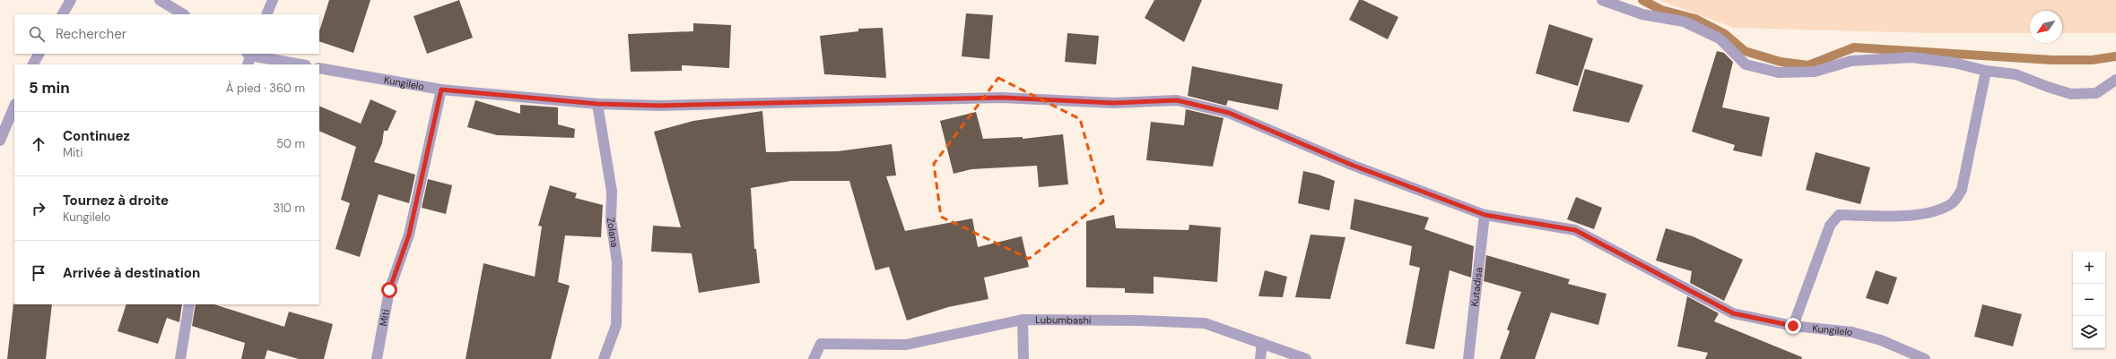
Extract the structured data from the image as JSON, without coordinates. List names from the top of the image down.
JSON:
{
  "streets": {
    "street": [
      "Kungilelo",
      "Zolana",
      "Kutadisa",
      "Miti",
      "Lubumbashi"
    ]
  },
  "crossings": [
    ["Kungilelo", "Zolana"],
    ["Kungilelo", "Kutadisa"],
    ["Kungilelo", "Miti"]
  ],
  "north": "bottom left",
  "page": {
    "search": "Rechercher",
    "heading": ["5 min", "À pied · 360 m"],
    "list": [
      ["Continuez", "Miti", "50 m"],
      ["Tournez à droite", "Kungilelo", "310 m"],
      "Arrivée à destination"
    ],
    "map_buttons": ["+", "−"]
  }
}
